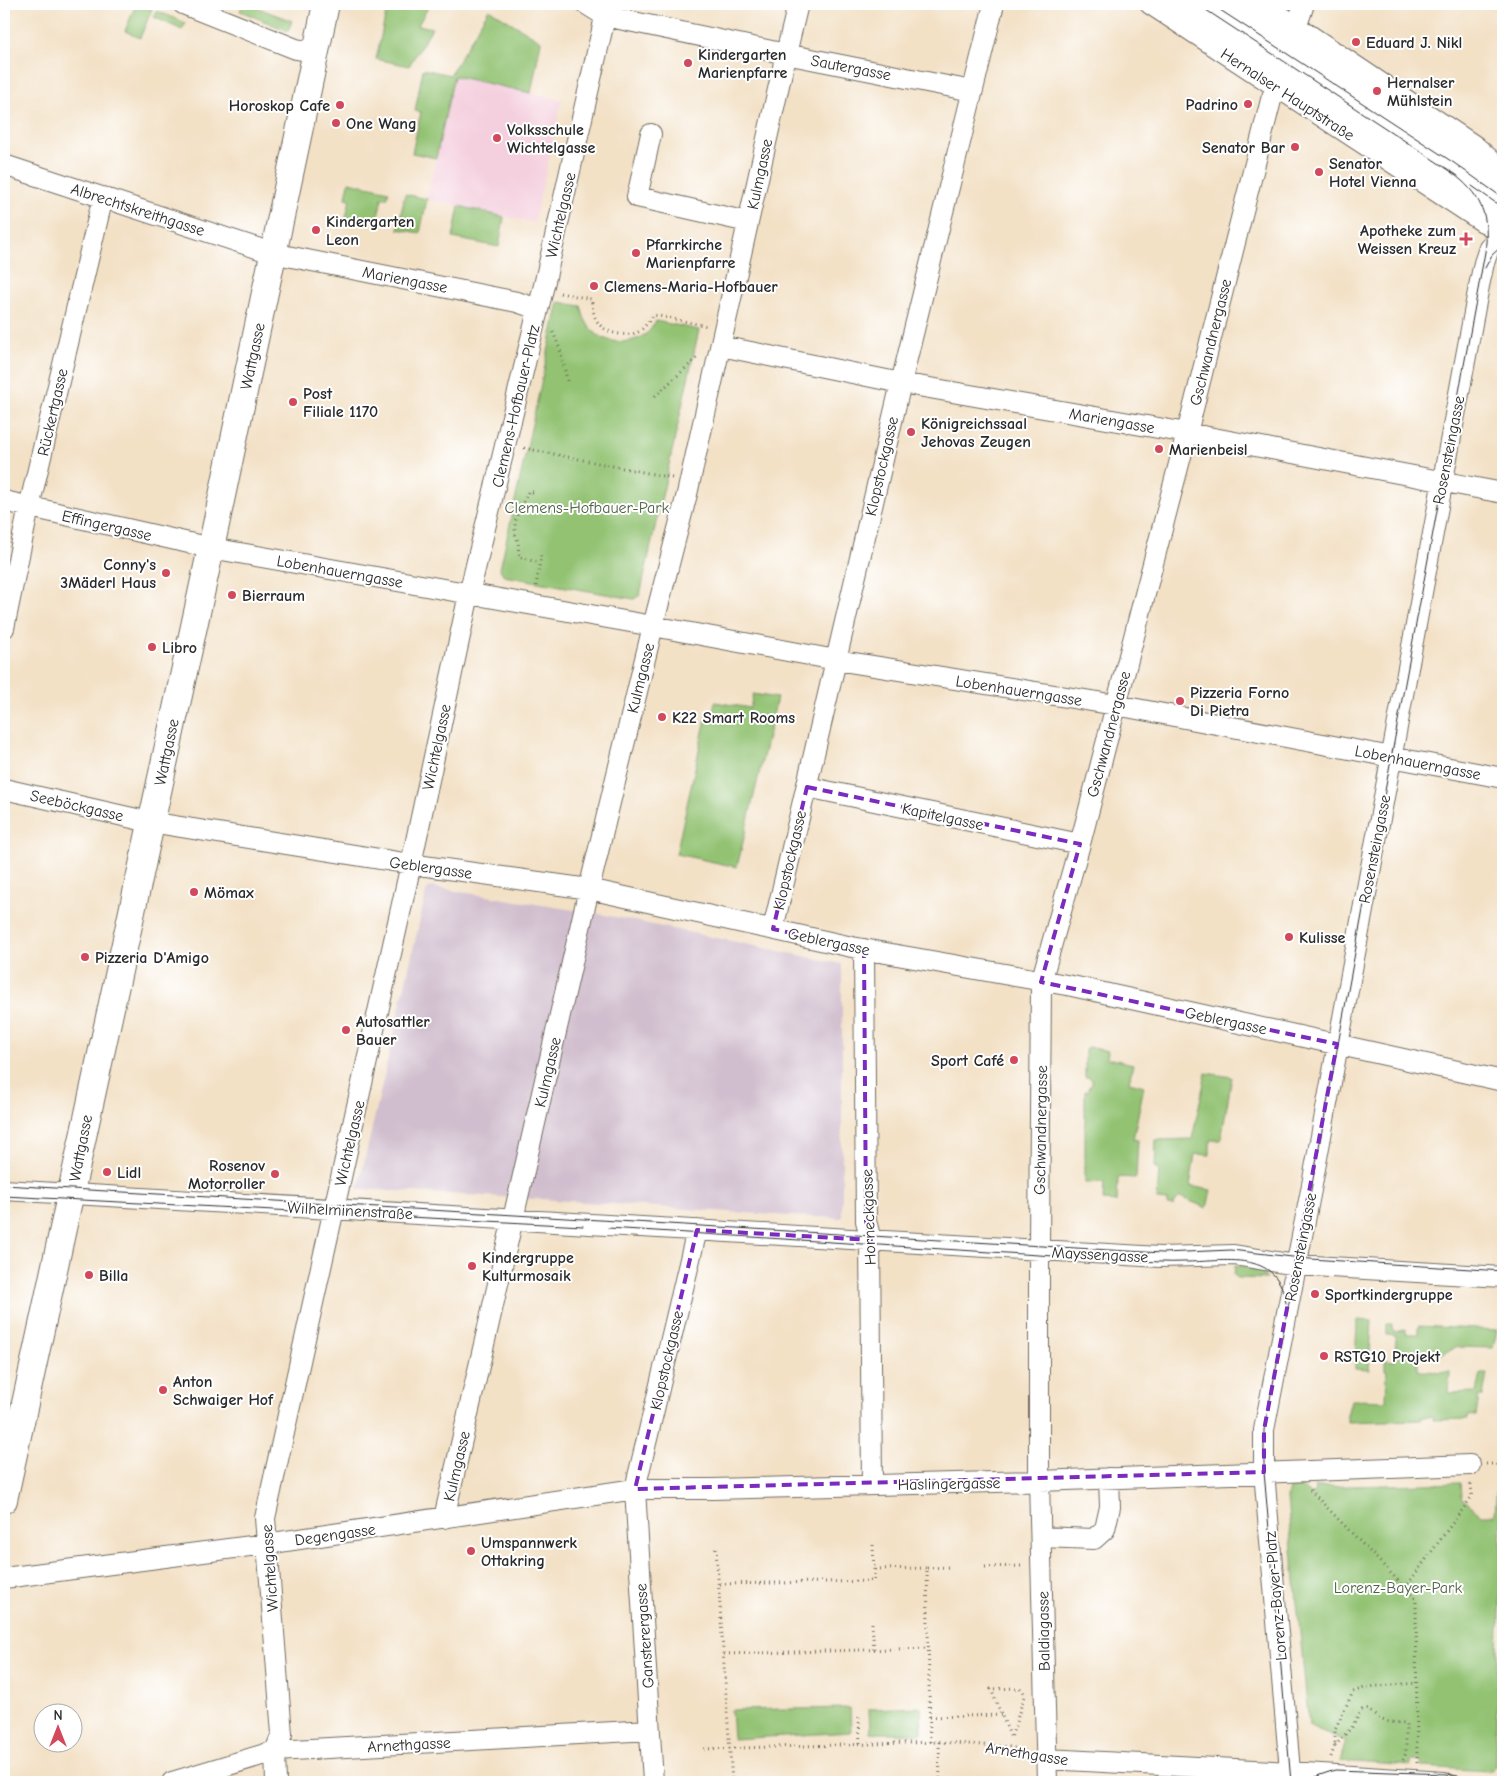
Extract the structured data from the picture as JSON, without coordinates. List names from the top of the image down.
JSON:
{
  "streets": {
    "main road": ["Hernalser Hauptstraße", "Wattgasse"],
    "street": [
      "Sautergasse",
      "Kulmgasse",
      "Albrechtskreithgasse",
      "Wichtelgasse",
      "Mariengasse",
      "Gschwandnergasse",
      "Clemens-Hofbauer-Platz",
      "Rückertgasse",
      "Rosensteingasse",
      "Klopstockgasse",
      "Effingergasse",
      "Lobenhauerngasse",
      "Seeböckgasse",
      "Kapitelgasse",
      "Geblergasse",
      "Wilhelminenstraße",
      "Horneckgasse",
      "Mayssengasse",
      "Haslingergasse",
      "Degengasse",
      "Lorenz-Bayer-Platz",
      "Baldiagasse",
      "Gansterergasse",
      "Arnethgasse"
    ]
  },
  "crossings": [
    ["Sautergasse", "Kulmgasse"],
    ["Sautergasse", "Wichtelgasse"],
    ["Sautergasse", "Klopstockgasse"],
    ["Hernalser Hauptstraße", "Gschwandnergasse"],
    ["Hernalser Hauptstraße", "Rosensteingasse"],
    ["Kulmgasse", "Mariengasse"],
    ["Kulmgasse", "Lobenhauerngasse"],
    ["Kulmgasse", "Geblergasse"],
    ["Kulmgasse", "Wilhelminenstraße"],
    ["Kulmgasse", "Degengasse"],
    ["Albrechtskreithgasse", "Mariengasse"],
    ["Albrechtskreithgasse", "Wattgasse"],
    ["Albrechtskreithgasse", "Rückertgasse"],
    ["Wichtelgasse", "Mariengasse"],
    ["Wichtelgasse", "Clemens-Hofbauer-Platz"],
    ["Wichtelgasse", "Lobenhauerngasse"],
    ["Wichtelgasse", "Geblergasse"],
    ["Wichtelgasse", "Wilhelminenstraße"],
    ["Wichtelgasse", "Degengasse"],
    ["Wichtelgasse", "Arnethgasse"],
    ["Mariengasse", "Gschwandnergasse"],
    ["Mariengasse", "Wattgasse"],
    ["Mariengasse", "Clemens-Hofbauer-Platz"],
    ["Mariengasse", "Rosensteingasse"],
    ["Mariengasse", "Klopstockgasse"],
    ["Gschwandnergasse", "Lobenhauerngasse"],
    ["Gschwandnergasse", "Kapitelgasse"],
    ["Gschwandnergasse", "Geblergasse"],
    ["Gschwandnergasse", "Mayssengasse"],
    ["Gschwandnergasse", "Haslingergasse"],
    ["Gschwandnergasse", "Baldiagasse"],
    ["Wattgasse", "Effingergasse"],
    ["Wattgasse", "Lobenhauerngasse"],
    ["Wattgasse", "Seeböckgasse"],
    ["Wattgasse", "Geblergasse"],
    ["Wattgasse", "Wilhelminenstraße"],
    ["Clemens-Hofbauer-Platz", "Lobenhauerngasse"],
    ["Rückertgasse", "Effingergasse"],
    ["Rosensteingasse", "Lobenhauerngasse"],
    ["Rosensteingasse", "Geblergasse"],
    ["Rosensteingasse", "Mayssengasse"],
    ["Rosensteingasse", "Haslingergasse"],
    ["Rosensteingasse", "Lorenz-Bayer-Platz"],
    ["Klopstockgasse", "Lobenhauerngasse"],
    ["Klopstockgasse", "Kapitelgasse"],
    ["Klopstockgasse", "Geblergasse"],
    ["Klopstockgasse", "Wilhelminenstraße"],
    ["Klopstockgasse", "Mayssengasse"],
    ["Klopstockgasse", "Haslingergasse"],
    ["Klopstockgasse", "Degengasse"],
    ["Klopstockgasse", "Gansterergasse"],
    ["Effingergasse", "Lobenhauerngasse"],
    ["Seeböckgasse", "Geblergasse"],
    ["Geblergasse", "Horneckgasse"],
    ["Wilhelminenstraße", "Mayssengasse"],
    ["Horneckgasse", "Mayssengasse"],
    ["Horneckgasse", "Haslingergasse"],
    ["Haslingergasse", "Degengasse"],
    ["Haslingergasse", "Lorenz-Bayer-Platz"],
    ["Haslingergasse", "Baldiagasse"],
    ["Haslingergasse", "Gansterergasse"],
    ["Degengasse", "Gansterergasse"],
    ["Lorenz-Bayer-Platz", "Arnethgasse"],
    ["Baldiagasse", "Arnethgasse"],
    ["Gansterergasse", "Arnethgasse"]
  ],
  "parks": ["Clemens-Hofbauer-Park", "Lorenz-Bayer-Park"],
  "places": {
    "other": [
      "Eduard J. Nikl",
      "Kindergarten Marienpfarre",
      "Hernalser Mühlstein",
      "Padrino",
      "Horoskop Cafe",
      "One Wang",
      "Volksschule Wichtelgasse",
      "Senator Bar",
      "Senator Hotel Vienna",
      "Kindergarten Leon",
      "Pfarrkirche Marienpfarre",
      "Clemens-Maria-Hofbauer",
      "Post Filiale 1170",
      "Königreichssaal Jehovas Zeugen",
      "Marienbeisl",
      "Conny's 3Mäderl Haus",
      "Bierraum",
      "Libro",
      "Pizzeria Forno Di Pietra",
      "K22 Smart Rooms",
      "Mömax",
      "Kulisse",
      "Pizzeria D'Amigo",
      "Autosattler Bauer",
      "Sport Café",
      "Lidl",
      "Rosenov Motorroller",
      "Kindergruppe Kulturmosaik",
      "Billa",
      "Sportkindergruppe",
      "RSTG10 Projekt",
      "Anton Schwaiger Hof",
      "Umspannwerk Ottakring"
    ],
    "health": ["Apotheke zum Weissen Kreuz"]
  },
  "north": "top"
}
